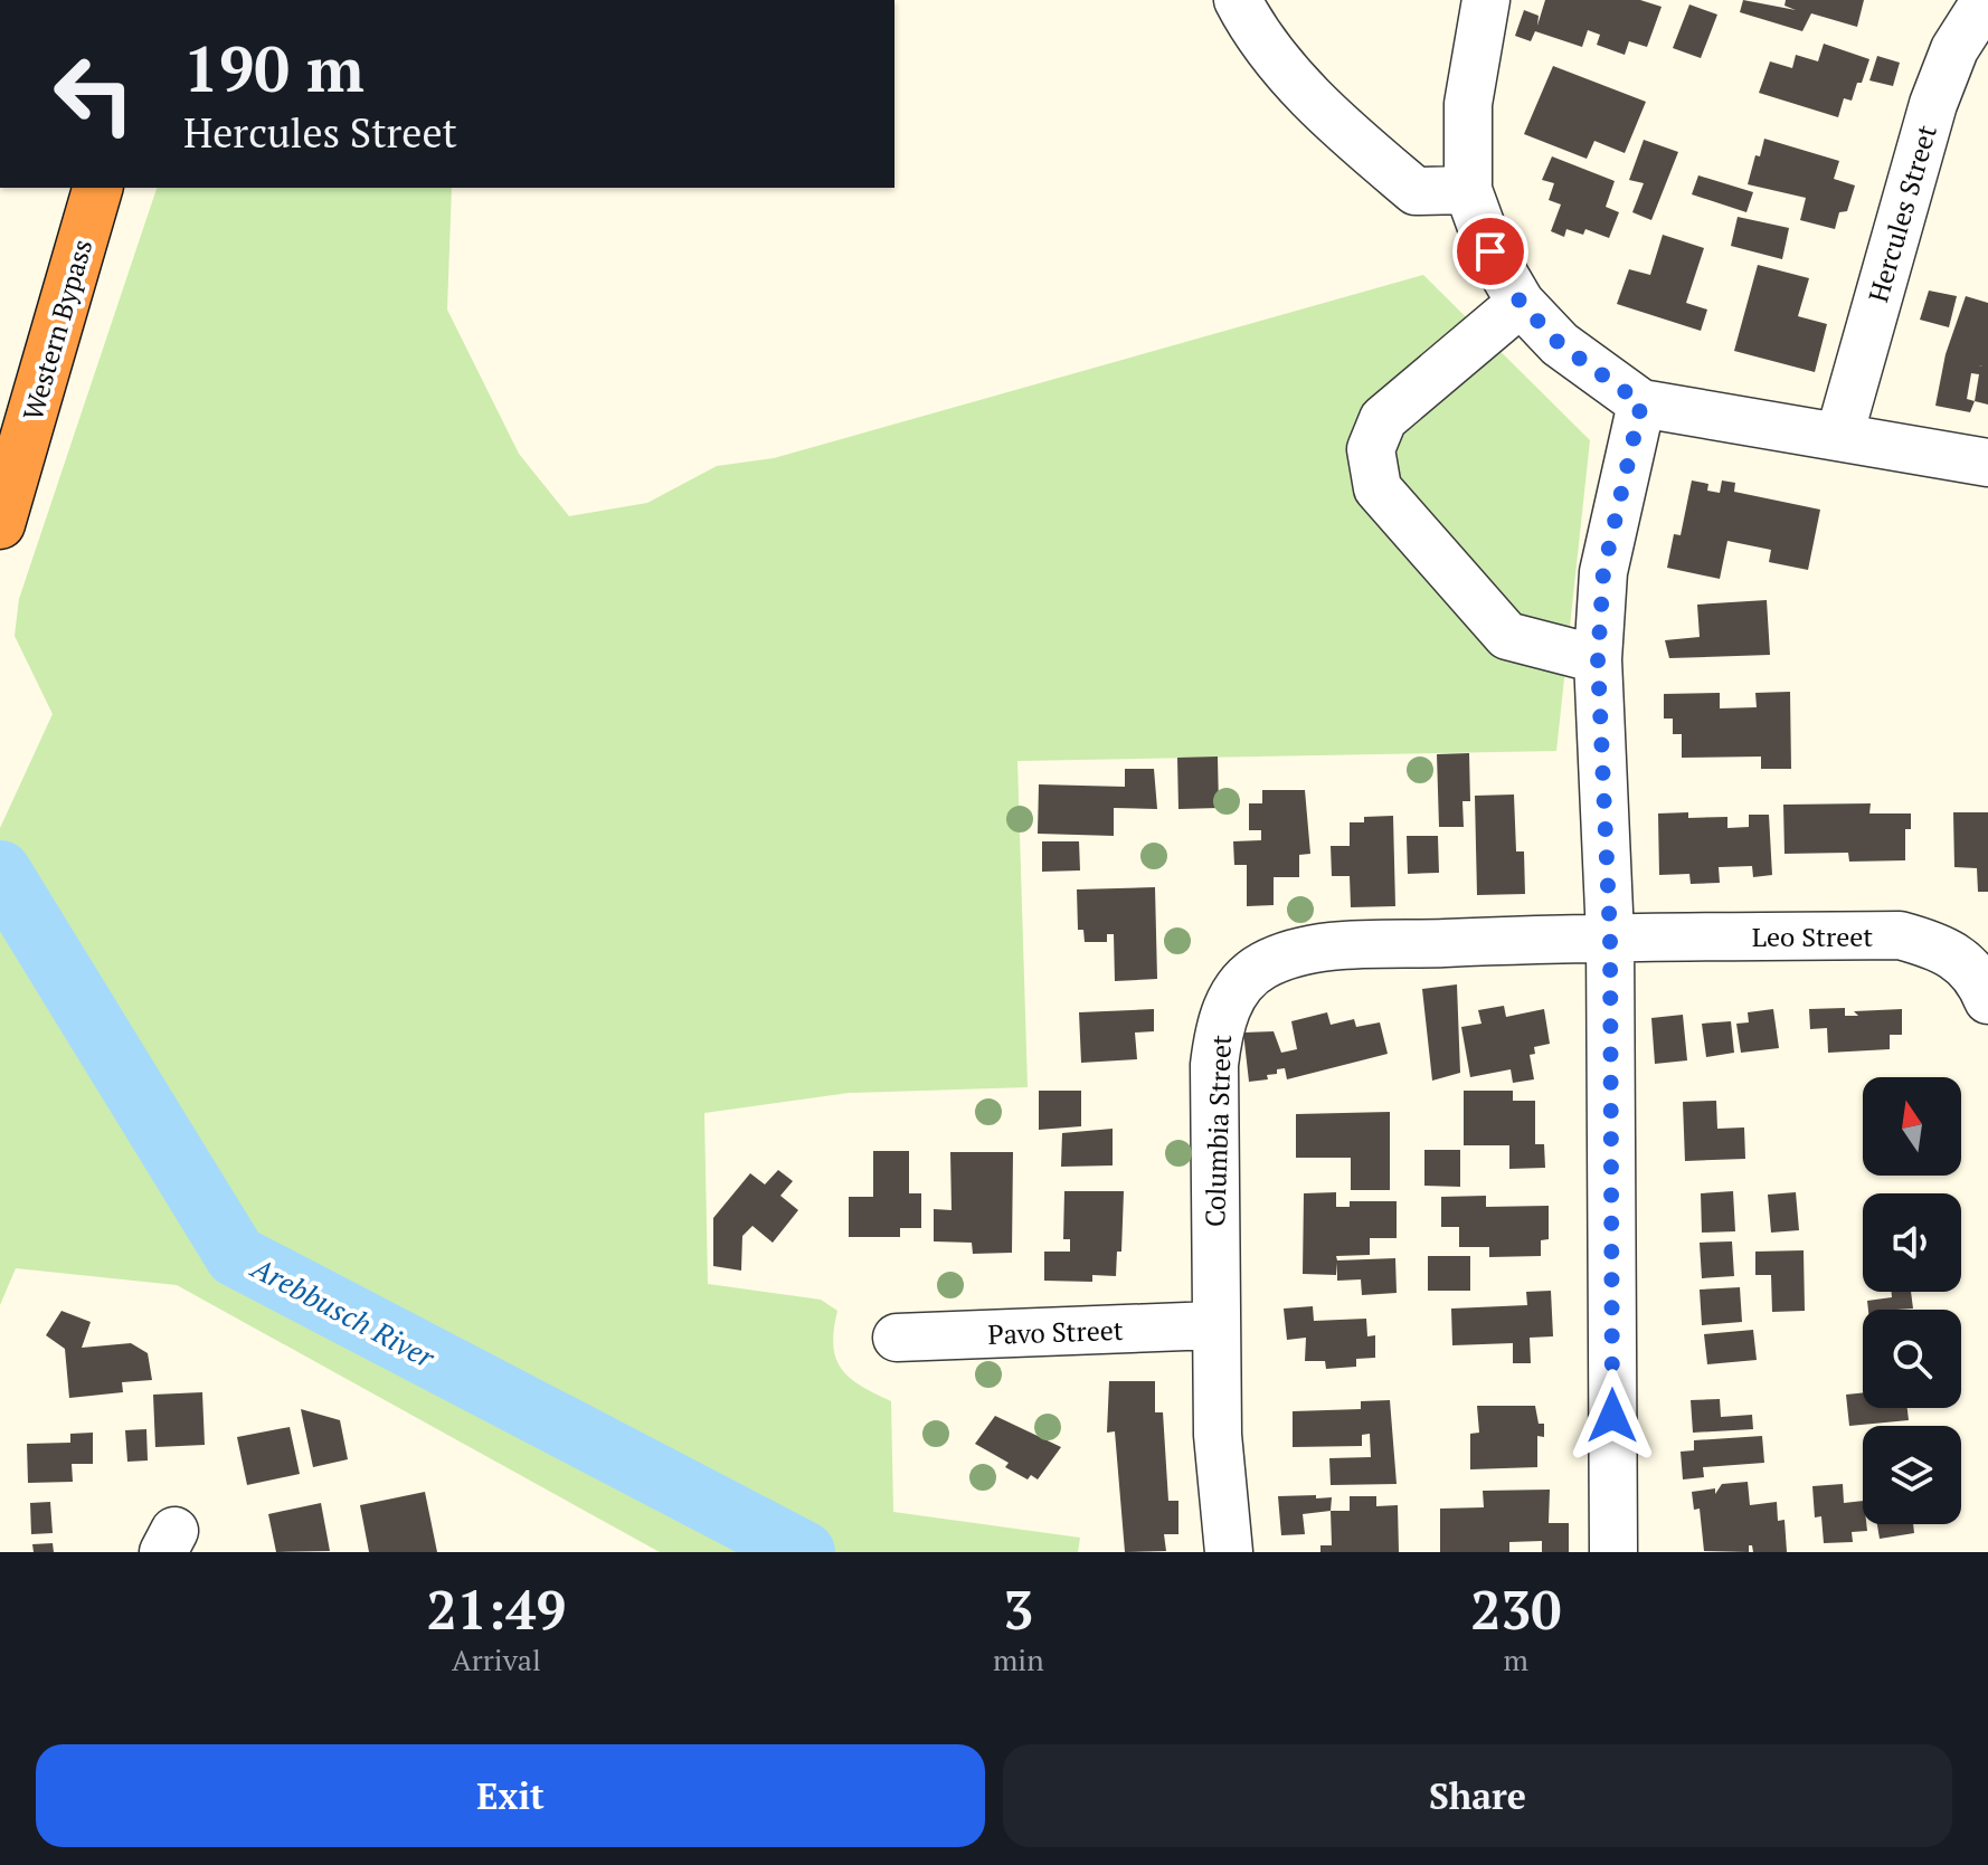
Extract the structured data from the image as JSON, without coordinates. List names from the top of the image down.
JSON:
{
  "streets": {
    "highway": ["Western Bypass"],
    "street": [
      "Hercules Street",
      "Leo Street",
      "Columbia Street",
      "Pavo Street"
    ]
  },
  "crossings": [
    ["Leo Street", "Columbia Street"],
    ["Columbia Street", "Pavo Street"]
  ],
  "water": ["Arebbusch River"],
  "north": "top",
  "page": {
    "turn": ["190 m", "Hercules Street"],
    "eta": [
      "21:49",
      "Arrival",
      "3",
      "min",
      "230",
      "m"
    ],
    "buttons": ["Exit", "Share"]
  }
}
